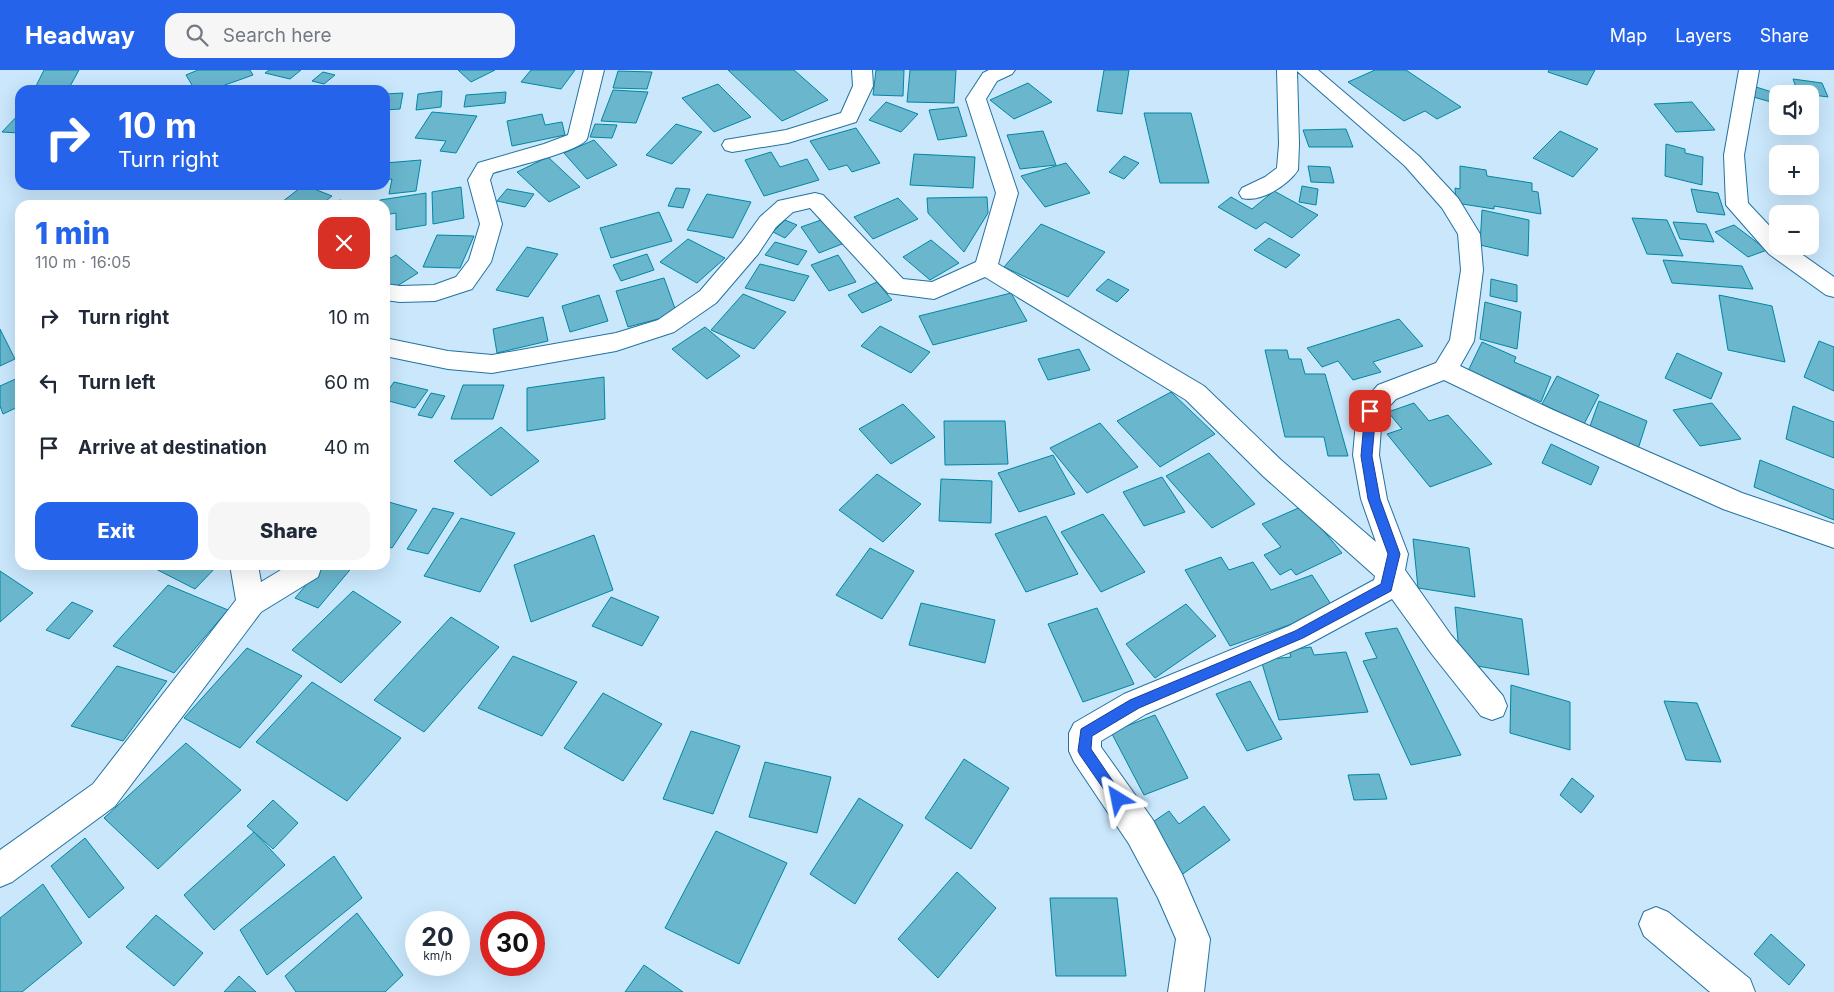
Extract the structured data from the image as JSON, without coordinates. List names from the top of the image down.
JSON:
{
  "page": {
    "header": "Headway",
    "search": "Search here",
    "nav": ["Map", "Layers", "Share"],
    "map_buttons": ["+", "−"],
    "turn": ["10 m", "Turn right"],
    "heading": ["1 min", "110 m · 16:05"],
    "list": [
      {
        "name": "Turn right",
        "value": "10 m"
      },
      {
        "name": "Turn left",
        "value": "60 m"
      },
      {
        "name": "Arrive at destination",
        "value": "40 m"
      }
    ],
    "buttons": ["Exit", "Share"],
    "speed": "20 km/h",
    "limit": "30"
  }
}
